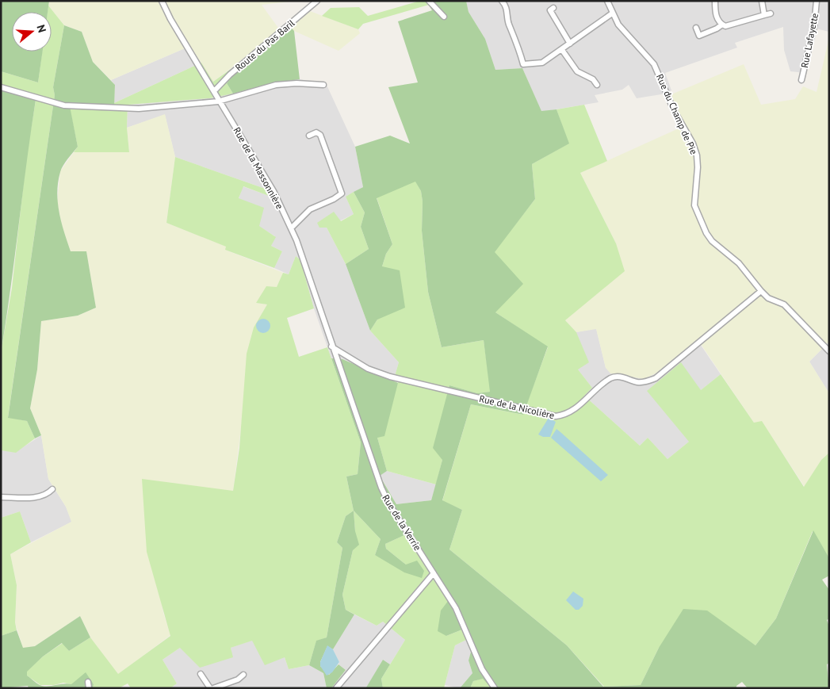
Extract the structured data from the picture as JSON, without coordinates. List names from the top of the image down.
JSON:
{
  "streets": {
    "street": [
      "Rue Lafayette",
      "Route du Pas Baril",
      "Rue du Champ de Pie",
      "Rue de la Massonnière",
      "Rue de la Nicolière",
      "Rue de la Verrie"
    ]
  },
  "crossings": [
    ["Route du Pas Baril", "Rue de la Massonnière"],
    ["Rue du Champ de Pie", "Rue de la Nicolière"],
    ["Rue de la Massonnière", "Rue de la Nicolière"],
    ["Rue de la Massonnière", "Rue de la Verrie"],
    ["Rue de la Nicolière", "Rue de la Verrie"]
  ],
  "north": "right"
}
